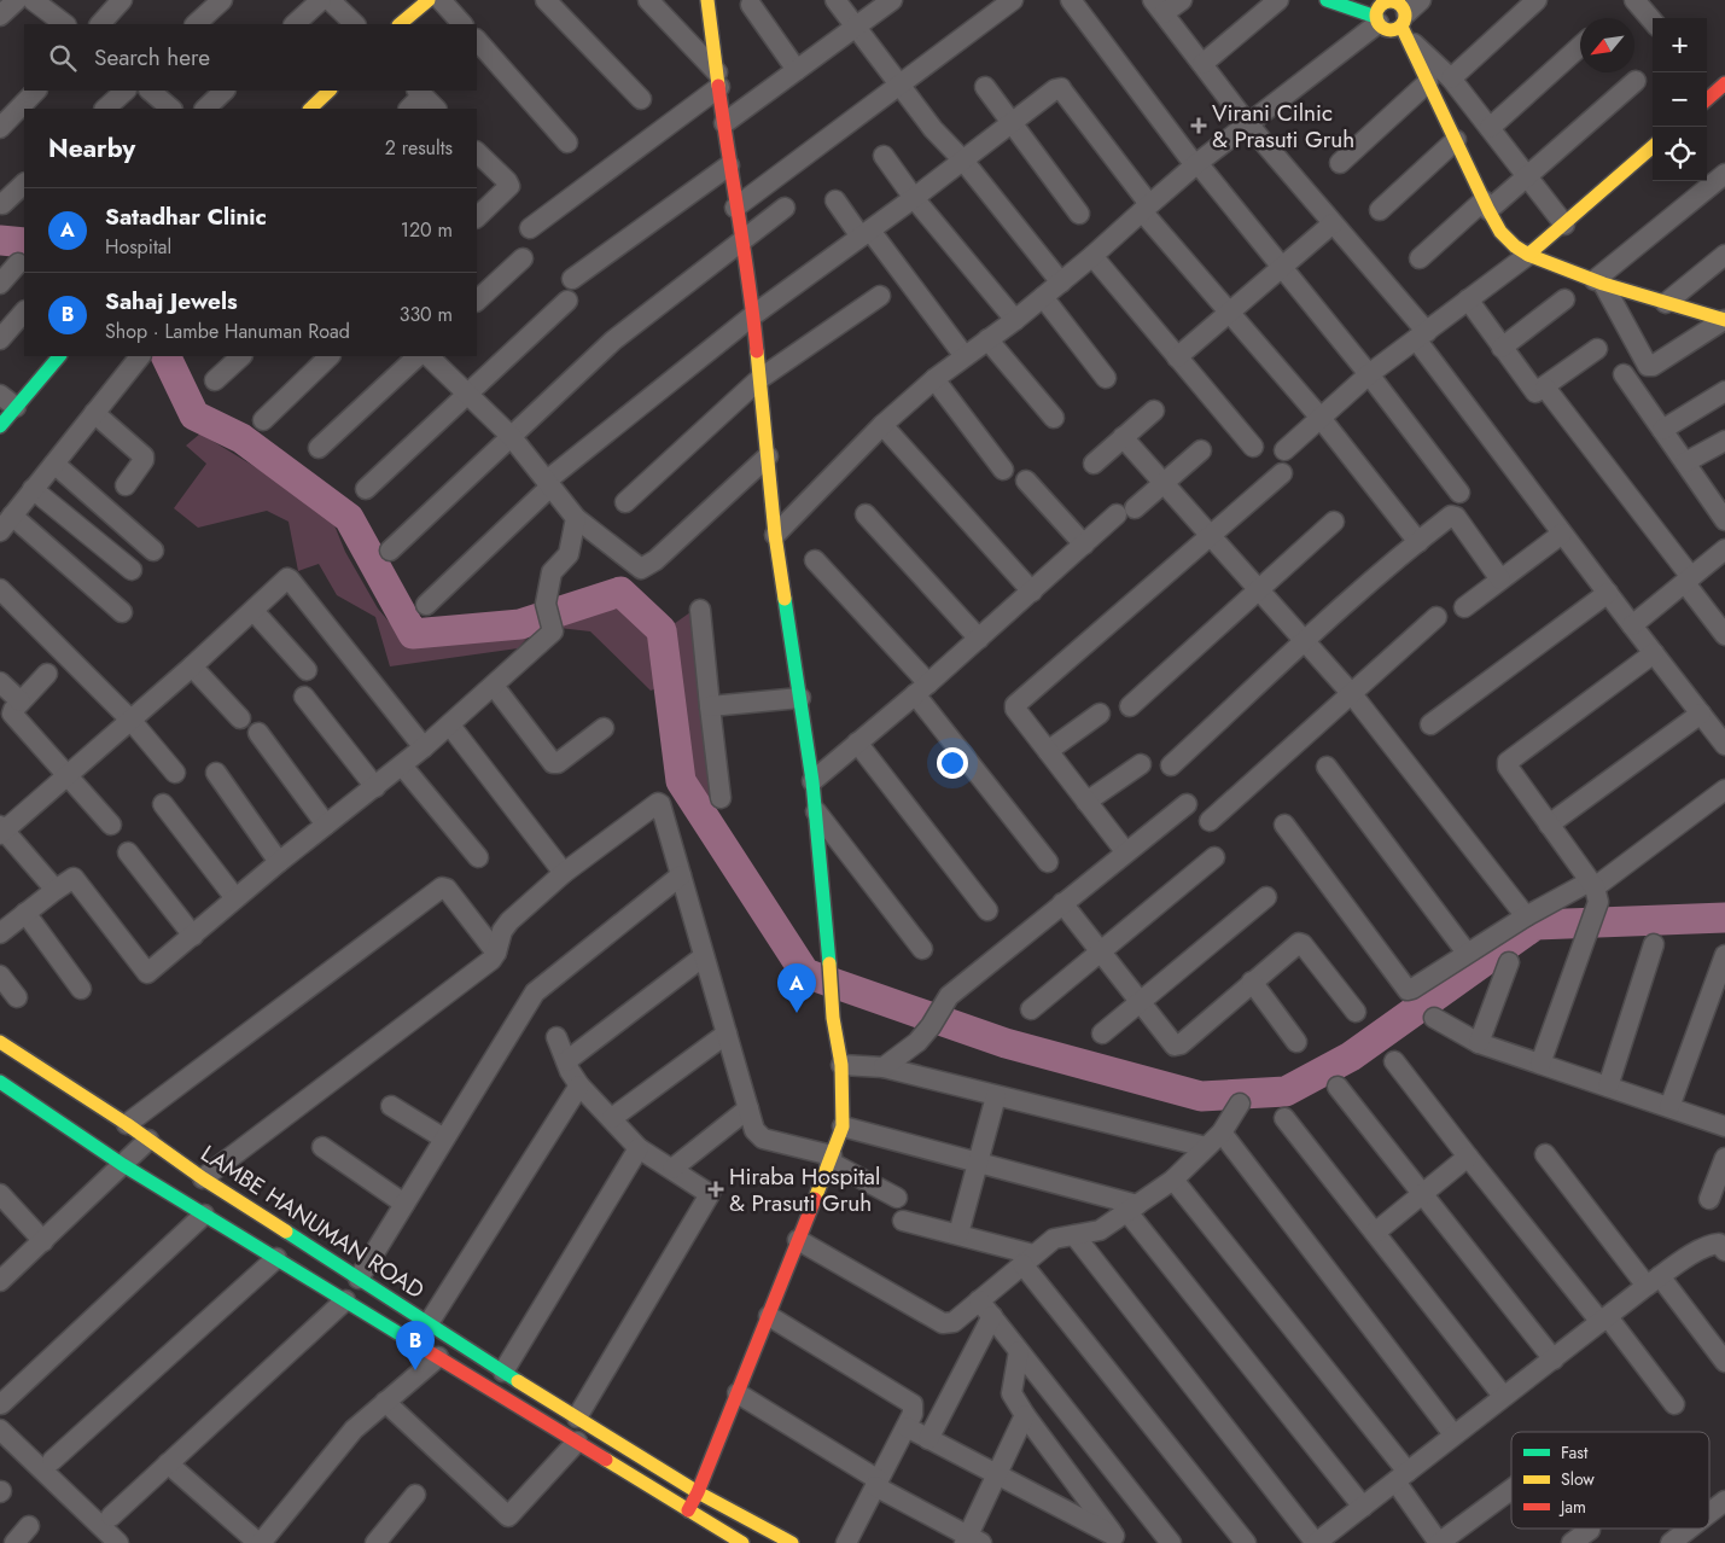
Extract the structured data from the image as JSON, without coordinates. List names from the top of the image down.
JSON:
{
  "streets": {
    "street": ["LAMBE HANUMAN ROAD"]
  },
  "places": {
    "health": ["Virani Cilnic & Prasuti Gruh", "Hiraba Hospital & Prasuti Gruh"]
  },
  "legend": ["Fast", "Slow", "Jam"],
  "north": "bottom left",
  "page": {
    "map_buttons": ["+", "−"],
    "search": "Search here",
    "heading": ["Nearby", "2 results"],
    "list": [
      {
        "mark": "A",
        "name": "Satadhar Clinic",
        "note": "Hospital",
        "value": "120 m"
      },
      {
        "mark": "B",
        "name": "Sahaj Jewels",
        "note": "Shop · Lambe Hanuman Road",
        "value": "330 m"
      }
    ],
    "pins": ["A", "B"]
  }
}
